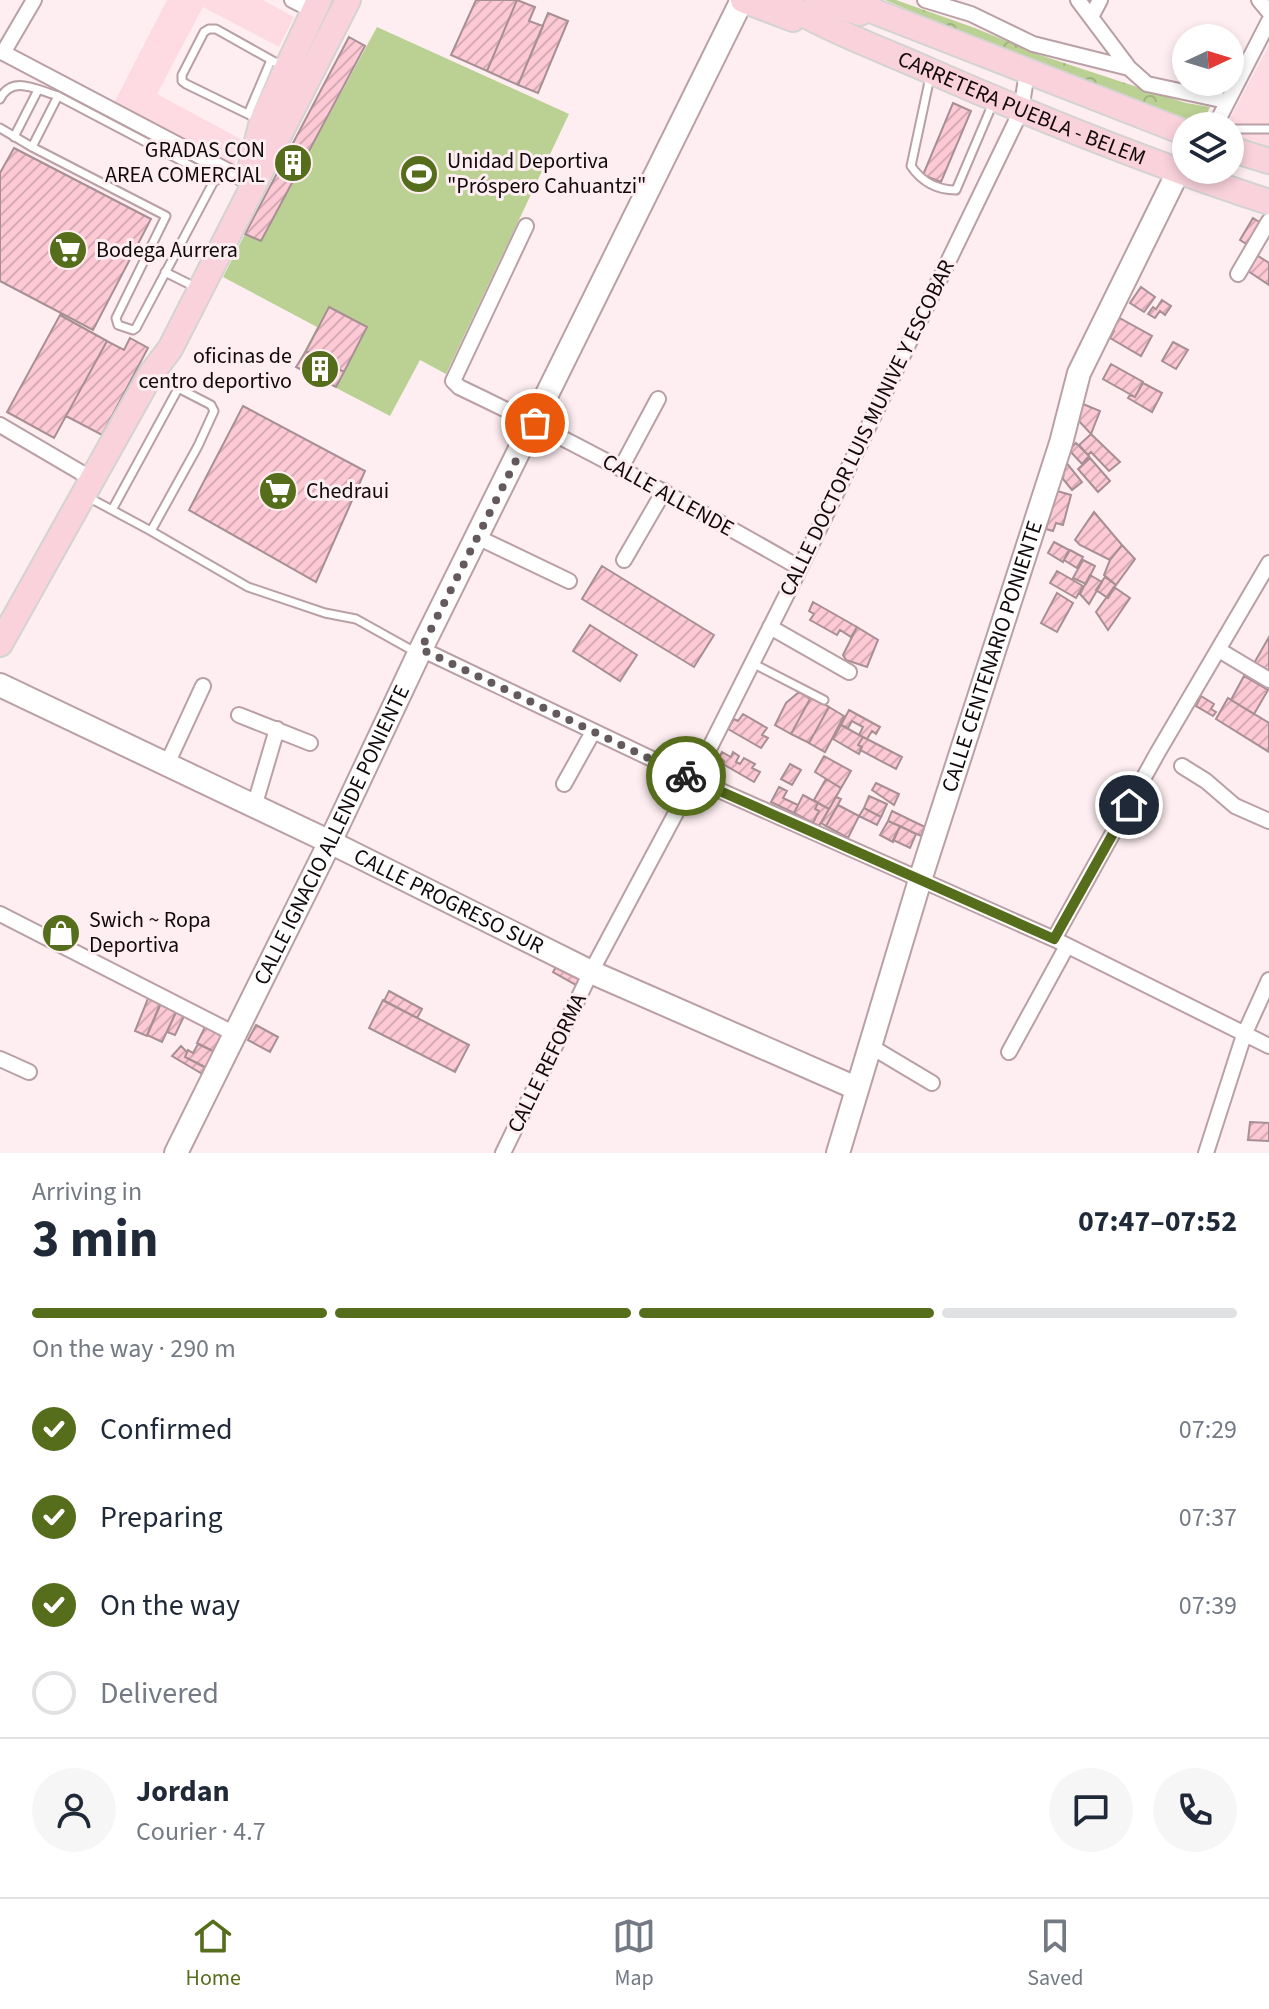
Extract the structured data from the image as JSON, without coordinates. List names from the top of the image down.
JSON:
{
  "streets": {
    "main road": ["CARRETERA PUEBLA - BELEM"],
    "street": [
      "CALLE DOCTOR LUIS MUNIVE Y ESCOBAR",
      "CALLE ALLENDE",
      "CALLE CENTENARIO PONIENTE",
      "CALLE IGNACIO ALLENDE PONIENTE",
      "CALLE PROGRESO SUR",
      "CALLE REFORMA"
    ]
  },
  "crossings": [
    ["CARRETERA PUEBLA - BELEM", "CALLE DOCTOR LUIS MUNIVE Y ESCOBAR"],
    ["CALLE DOCTOR LUIS MUNIVE Y ESCOBAR", "CALLE ALLENDE"],
    ["CALLE DOCTOR LUIS MUNIVE Y ESCOBAR", "CALLE REFORMA"],
    ["CALLE ALLENDE", "CALLE IGNACIO ALLENDE PONIENTE"],
    ["CALLE CENTENARIO PONIENTE", "CALLE PROGRESO SUR"],
    ["CALLE IGNACIO ALLENDE PONIENTE", "CALLE PROGRESO SUR"],
    ["CALLE PROGRESO SUR", "CALLE REFORMA"]
  ],
  "places": {
    "building": ["GRADAS CON AREA COMERCIAL", "oficinas de centro deportivo"],
    "sports": ["Unidad Deportiva \"Próspero Cahuantzi\""],
    "supermarket": ["Bodega Aurrera", "Chedraui"],
    "shop": ["Swich ~ Ropa Deportiva"]
  },
  "north": "right",
  "page": {
    "heading": ["3 min", "Arriving in", "07:47–07:52"],
    "panel": ["Jordan", "Courier · 4.7"],
    "bar": "On the way · 290 m",
    "list": [
      ["Confirmed", "07:29"],
      ["Preparing", "07:37"],
      ["On the way", "07:39"],
      "Delivered"
    ],
    "tabs": ["Home", "Map", "Saved"]
  }
}
